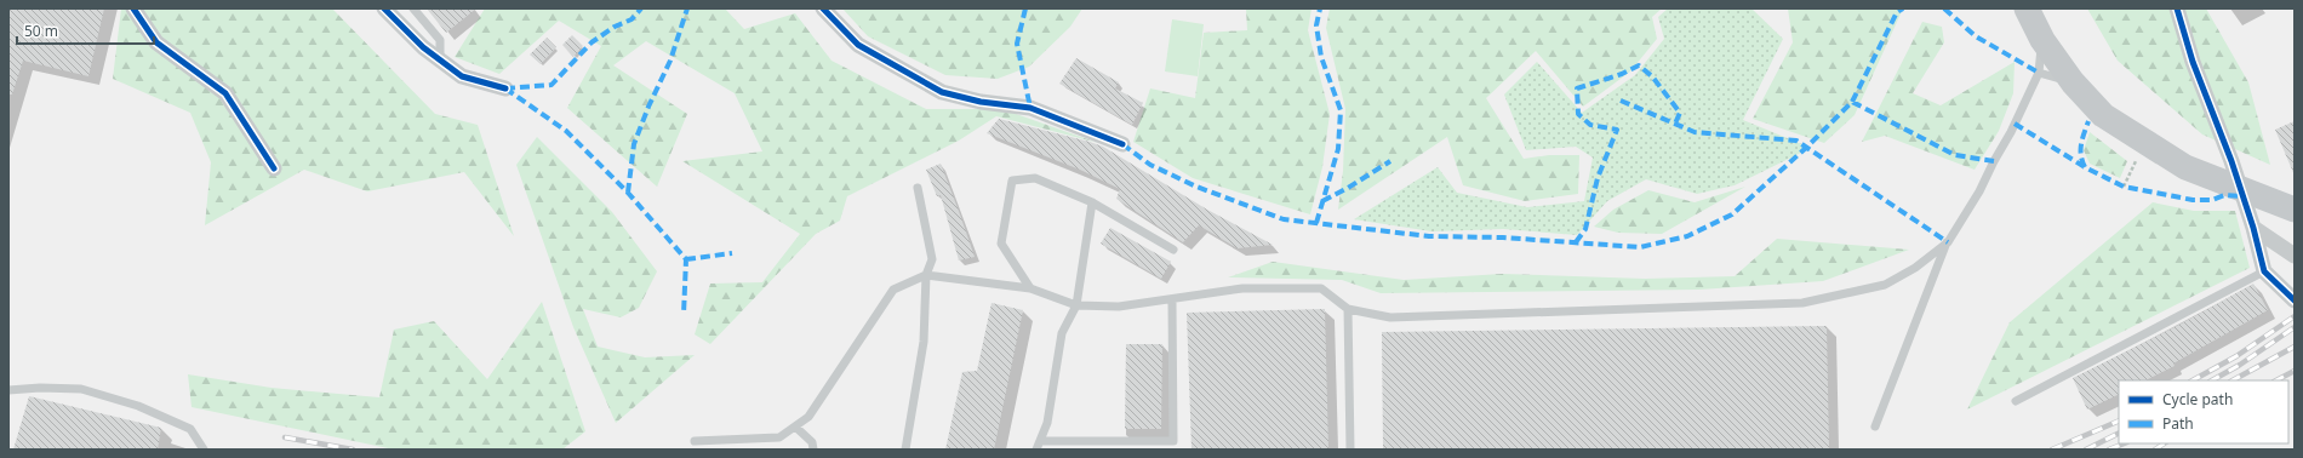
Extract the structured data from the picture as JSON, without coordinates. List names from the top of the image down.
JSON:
{
  "legend": ["Cycle path", "Path"],
  "scale_bar": "50 m"
}
